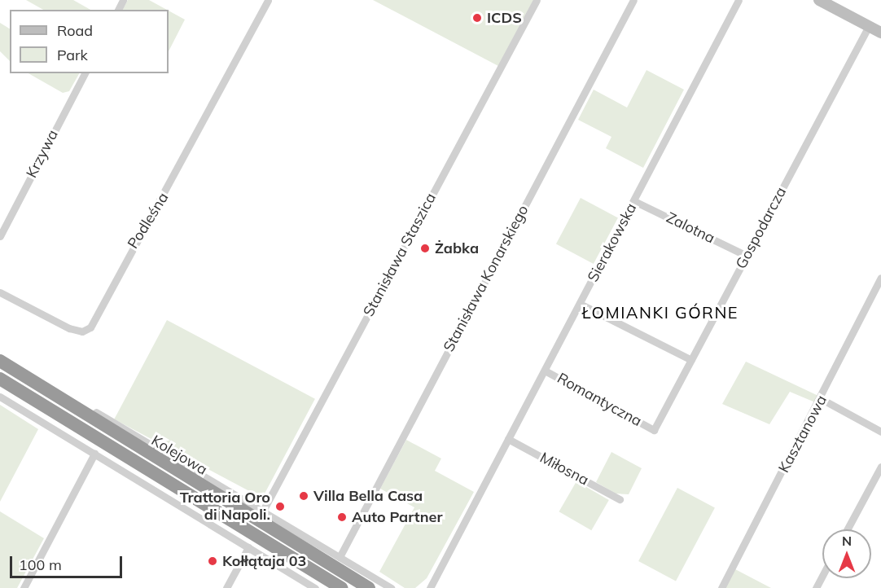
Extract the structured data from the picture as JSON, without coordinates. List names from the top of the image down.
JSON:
{
  "streets": {
    "highway": ["Kolejowa"],
    "street": [
      "Krzywa",
      "Podleśna",
      "Zalotna",
      "Gospodarcza",
      "Sierakowska",
      "Stanisława Staszica",
      "Stanisława Konarskiego",
      "Romantyczna",
      "Kasztanowa",
      "Miłosna"
    ]
  },
  "crossings": [
    ["Zalotna", "Gospodarcza"],
    ["Zalotna", "Sierakowska"],
    ["Gospodarcza", "Romantyczna"],
    ["Sierakowska", "Romantyczna"],
    ["Sierakowska", "Miłosna"],
    ["Stanisława Staszica", "Kolejowa"],
    ["Stanisława Konarskiego", "Kolejowa"]
  ],
  "districts": ["ŁOMIANKI GÓRNE"],
  "places": [
    "ICDS",
    "Żabka",
    "Villa Bella Casa",
    "Trattoria Oro di Napoli.",
    "Auto Partner",
    "Kołłątaja 03"
  ],
  "legend": ["Road", "Park"],
  "scale_bar": "100 m",
  "north": "top"
}
